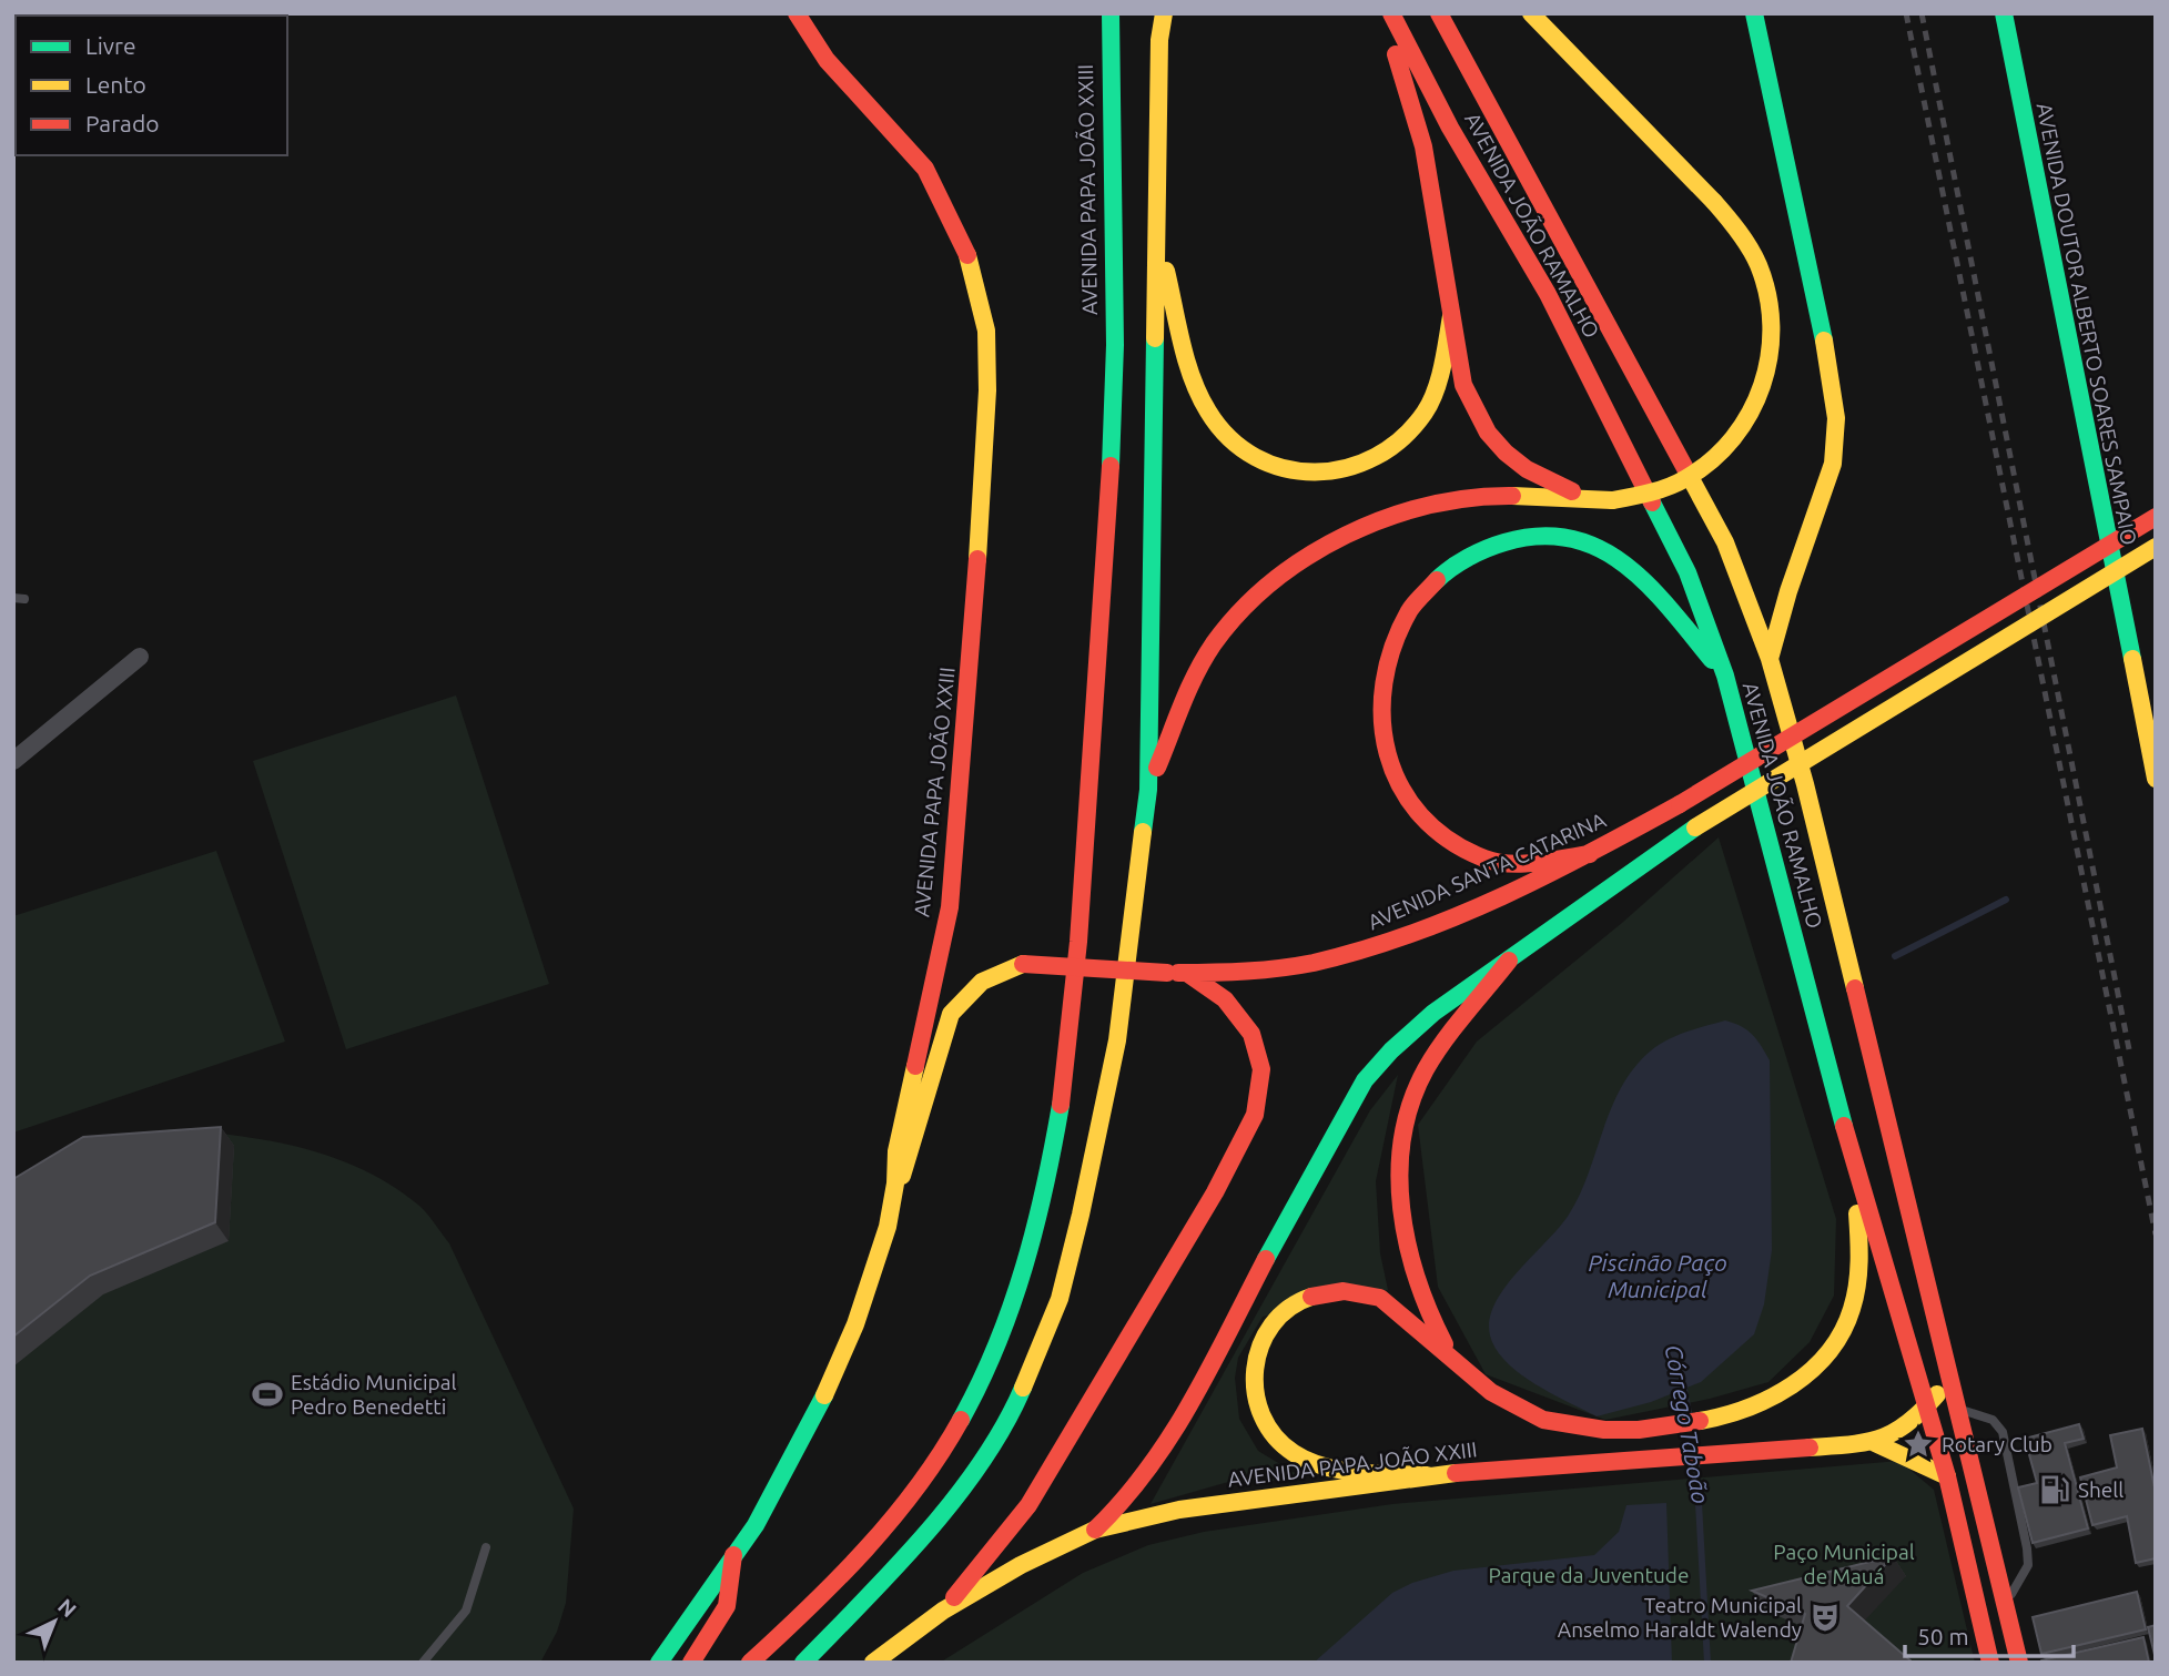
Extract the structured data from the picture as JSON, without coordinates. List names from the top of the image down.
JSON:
{
  "streets": {
    "main road": [
      "AVENIDA PAPA JOÃO XXIII",
      "AVENIDA JOÃO RAMALHO",
      "AVENIDA DOUTOR ALBERTO SOARES SAMPAIO",
      "AVENIDA SANTA CATARINA"
    ]
  },
  "crossings": [
    ["AVENIDA PAPA JOÃO XXIII", "AVENIDA JOÃO RAMALHO"],
    ["AVENIDA PAPA JOÃO XXIII", "AVENIDA SANTA CATARINA"]
  ],
  "water": ["Piscinão Paço Municipal", "Córrego Taboão"],
  "parks": ["Paço Municipal de Mauá", "Parque da Juventude"],
  "places": {
    "sports": ["Estádio Municipal Pedro Benedetti"],
    "place": ["Rotary Club"],
    "fuel station": ["Shell"],
    "theatre": ["Teatro Municipal Anselmo Haraldt Walendy"]
  },
  "legend": ["Livre", "Lento", "Parado"],
  "scale_bar": "50 m",
  "north": "top right"
}
